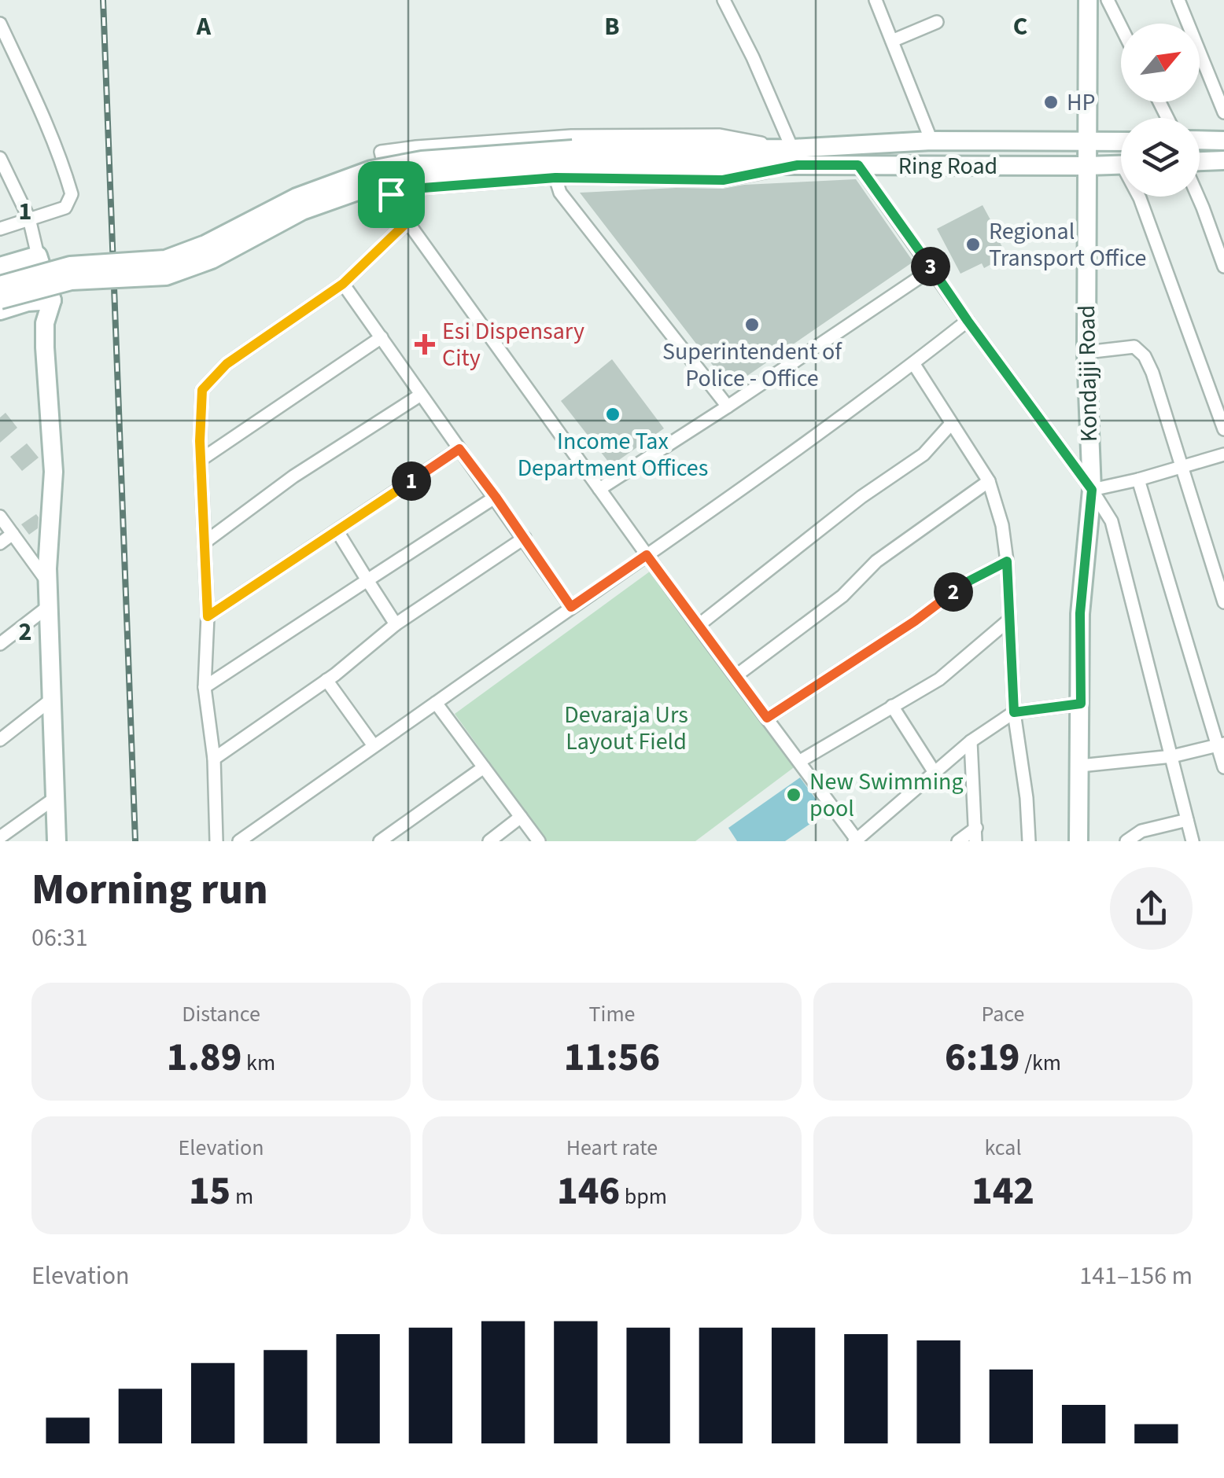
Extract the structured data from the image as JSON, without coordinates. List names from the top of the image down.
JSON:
{
  "streets": {
    "main road": ["Ring Road", "Kondajji Road"]
  },
  "crossings": [
    ["Ring Road", "Kondajji Road"]
  ],
  "parks": ["Devaraja Urs Layout Field"],
  "places": {
    "other": [
      "HP",
      "Regional Transport Office",
      "Superintendent of Police - Office",
      "Income Tax Department Offices",
      "New Swimming pool"
    ],
    "health": ["Esi Dispensary City"]
  },
  "north": "top right",
  "page": {
    "pins": ["3", "1", "2"],
    "heading": ["Morning run", "06:31"],
    "stats": [
      ["Distance", "1.89 km"],
      ["Time", "11:56"],
      ["Pace", "6:19 /km"],
      ["Elevation", "15 m"],
      ["Heart rate", "146 bpm"],
      ["kcal", "142"]
    ],
    "chart": ["Elevation", "141–156 m"]
  },
  "grid": {
    "columns": ["A", "B", "C"],
    "rows": ["1", "2"]
  }
}
